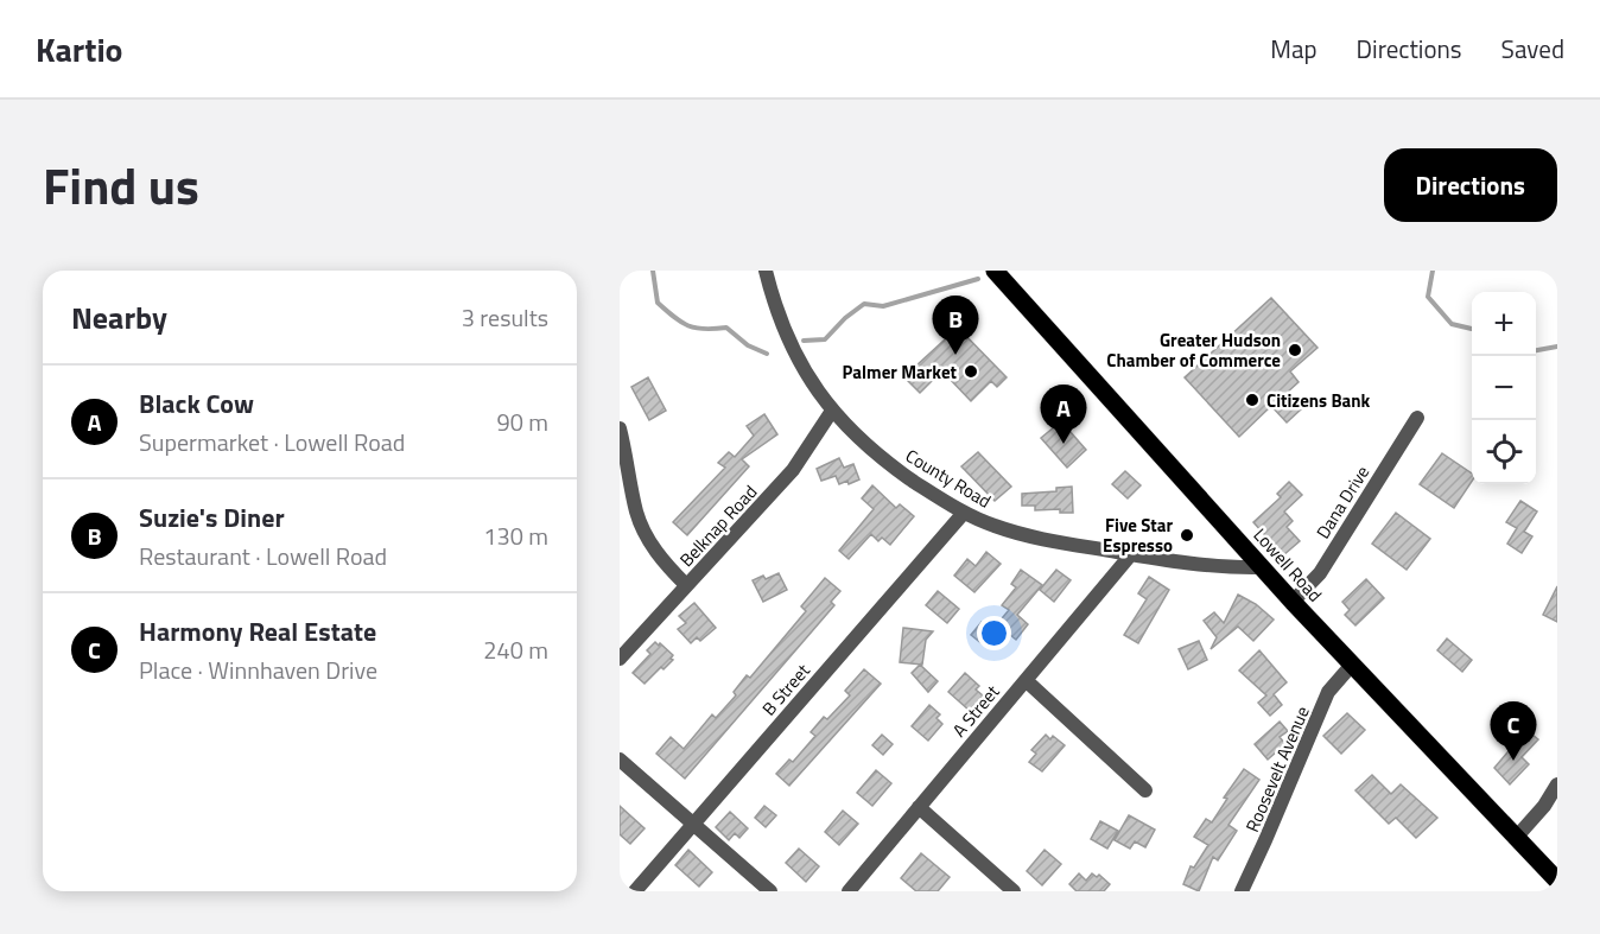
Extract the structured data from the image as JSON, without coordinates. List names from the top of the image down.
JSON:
{
  "streets": {
    "main road": ["Lowell Road"],
    "street": [
      "County Road",
      "Dana Drive",
      "Belknap Road",
      "B Street",
      "A Street",
      "Roosevelt Avenue"
    ]
  },
  "crossings": [
    ["County Road", "Belknap Road"],
    ["County Road", "Lowell Road"],
    ["County Road", "B Street"],
    ["County Road", "A Street"],
    ["Dana Drive", "Lowell Road"],
    ["Lowell Road", "Roosevelt Avenue"]
  ],
  "places": [
    "Greater Hudson Chamber of Commerce",
    "Palmer Market",
    "Citizens Bank",
    "Five Star Espresso"
  ],
  "page": {
    "header": "Kartio",
    "nav": ["Map", "Directions", "Saved"],
    "title": "Find us",
    "buttons": "Directions",
    "heading": ["Nearby", "3 results"],
    "map_buttons": ["+", "−"],
    "pins": ["B", "A", "C"],
    "list": [
      {
        "mark": "A",
        "name": "Black Cow",
        "note": "Supermarket · Lowell Road",
        "value": "90 m"
      },
      {
        "mark": "B",
        "name": "Suzie's Diner",
        "note": "Restaurant · Lowell Road",
        "value": "130 m"
      },
      {
        "mark": "C",
        "name": "Harmony Real Estate",
        "note": "Place · Winnhaven Drive",
        "value": "240 m"
      }
    ]
  }
}
